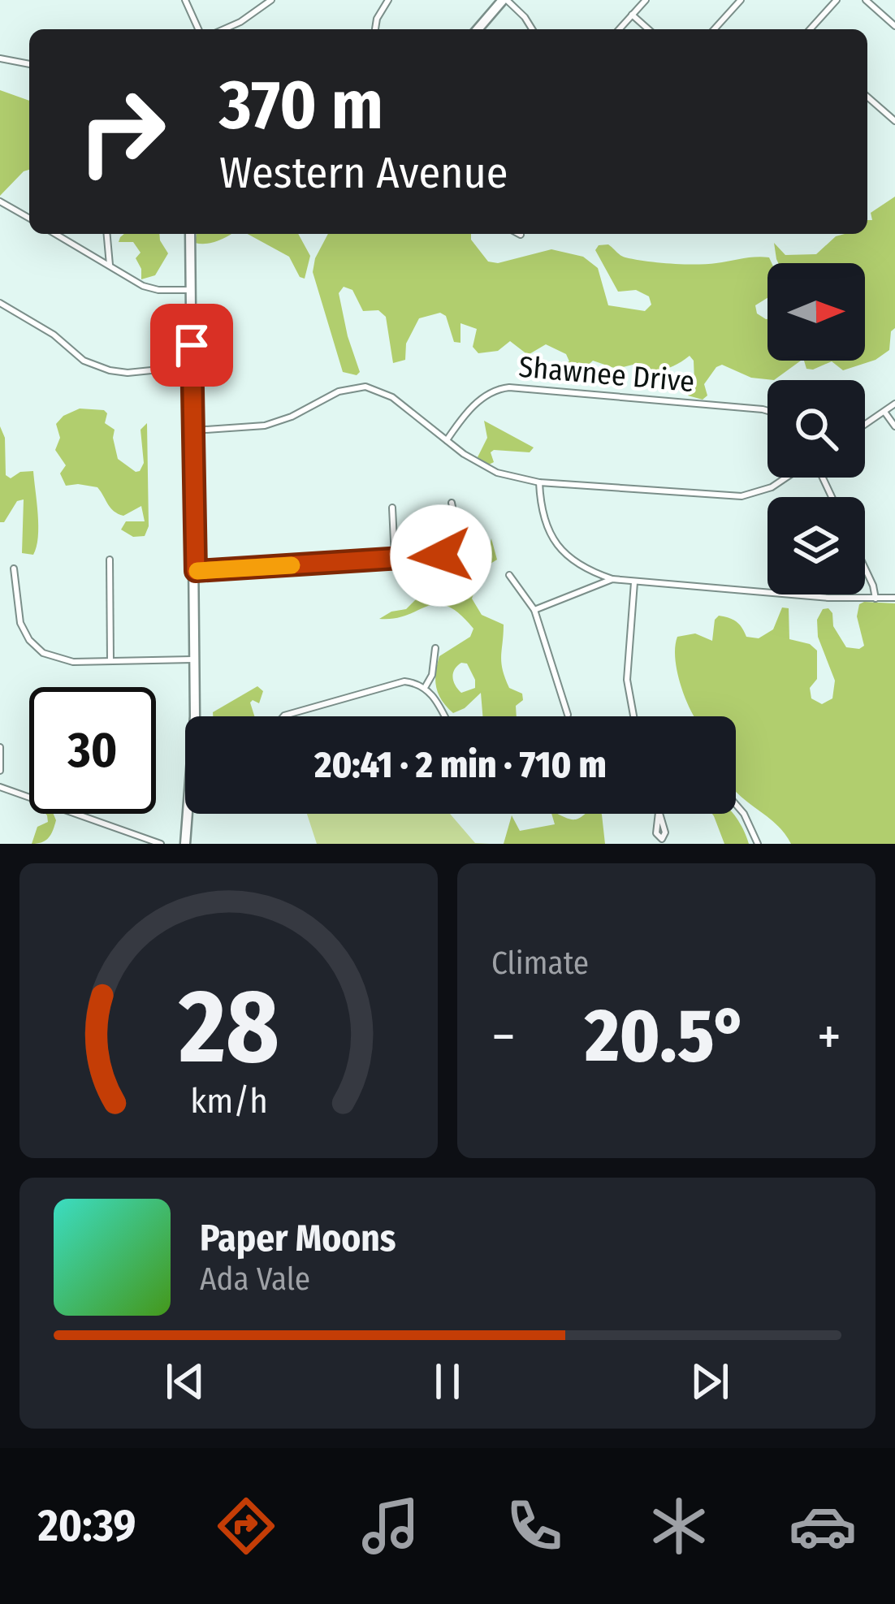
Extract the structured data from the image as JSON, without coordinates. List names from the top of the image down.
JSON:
{
  "streets": {
    "street": ["Shawnee Drive"]
  },
  "north": "right",
  "page": {
    "turn": ["370 m", "Western Avenue"],
    "limit": "30",
    "trip": "20:41 · 2 min · 710 m",
    "tile": "Climate",
    "heat": ["−", "20.5°", "+"],
    "song": ["Paper Moons", "Ada Vale"],
    "tabs": "20:39",
    "gauge": ["28", "km/h"]
  }
}
